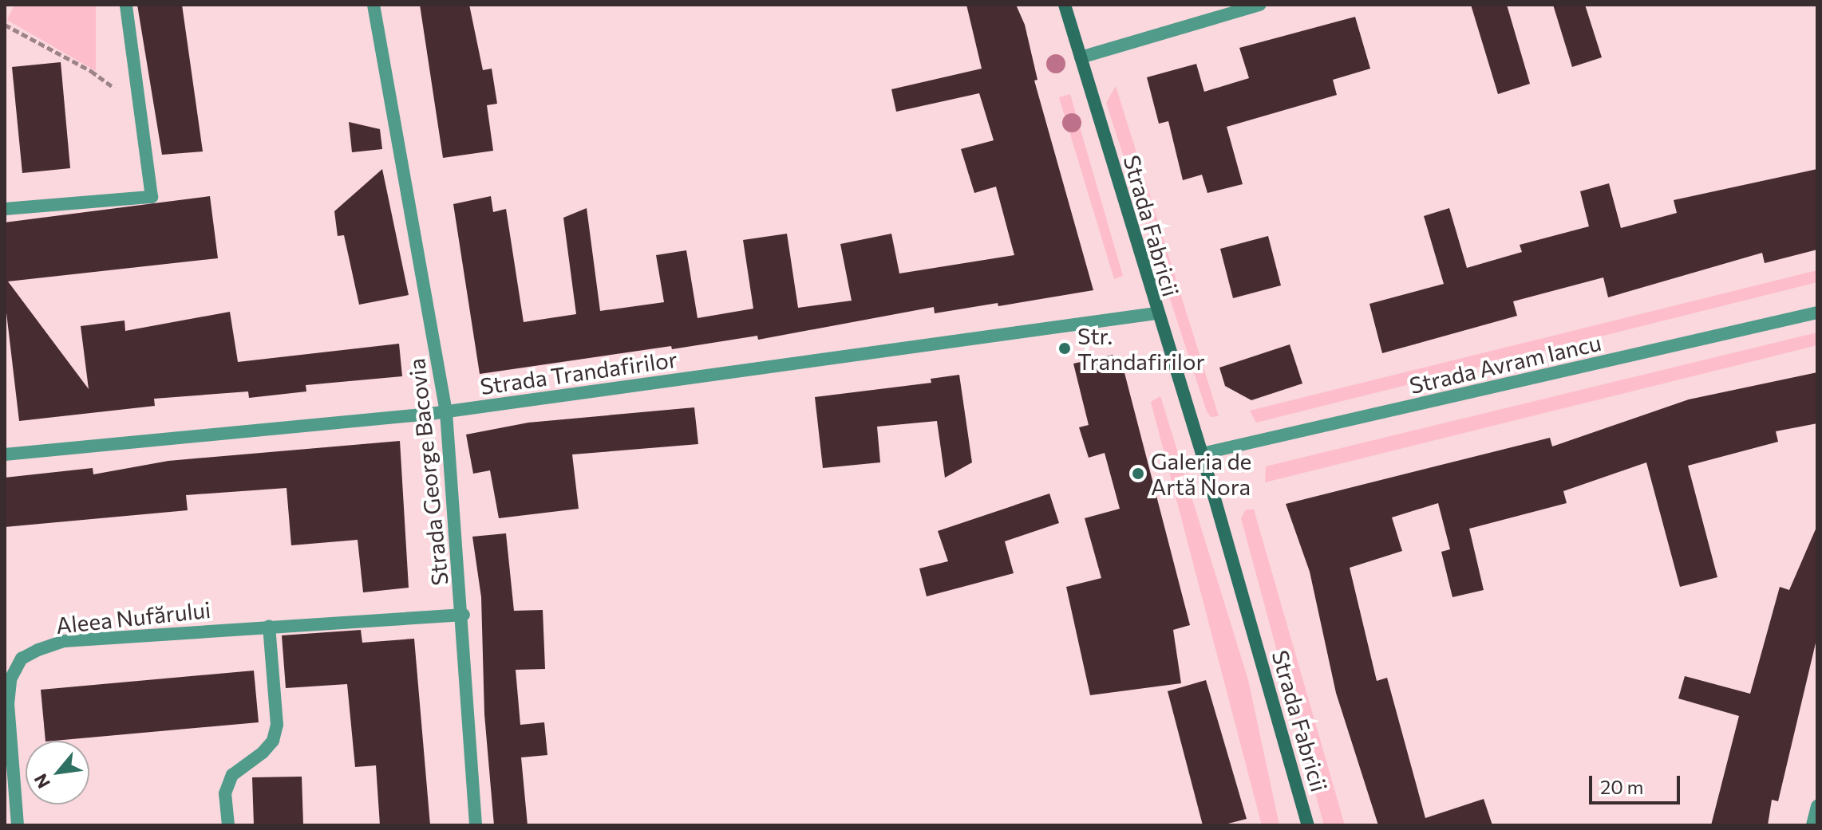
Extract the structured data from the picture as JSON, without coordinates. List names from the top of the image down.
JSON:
{
  "streets": {
    "main road": ["Strada Fabricii"],
    "street": [
      "Strada Avram Iancu",
      "Strada Trandafirilor",
      "Strada George Bacovia",
      "Aleea Nufărului"
    ]
  },
  "crossings": [
    ["Strada Fabricii", "Strada Avram Iancu"],
    ["Strada Fabricii", "Strada Trandafirilor"],
    ["Strada Trandafirilor", "Strada George Bacovia"],
    ["Strada George Bacovia", "Aleea Nufărului"]
  ],
  "places": ["Str. Trandafirilor", "Galeria de Artă Nora"],
  "scale_bar": "20 m",
  "north": "bottom left"
}
